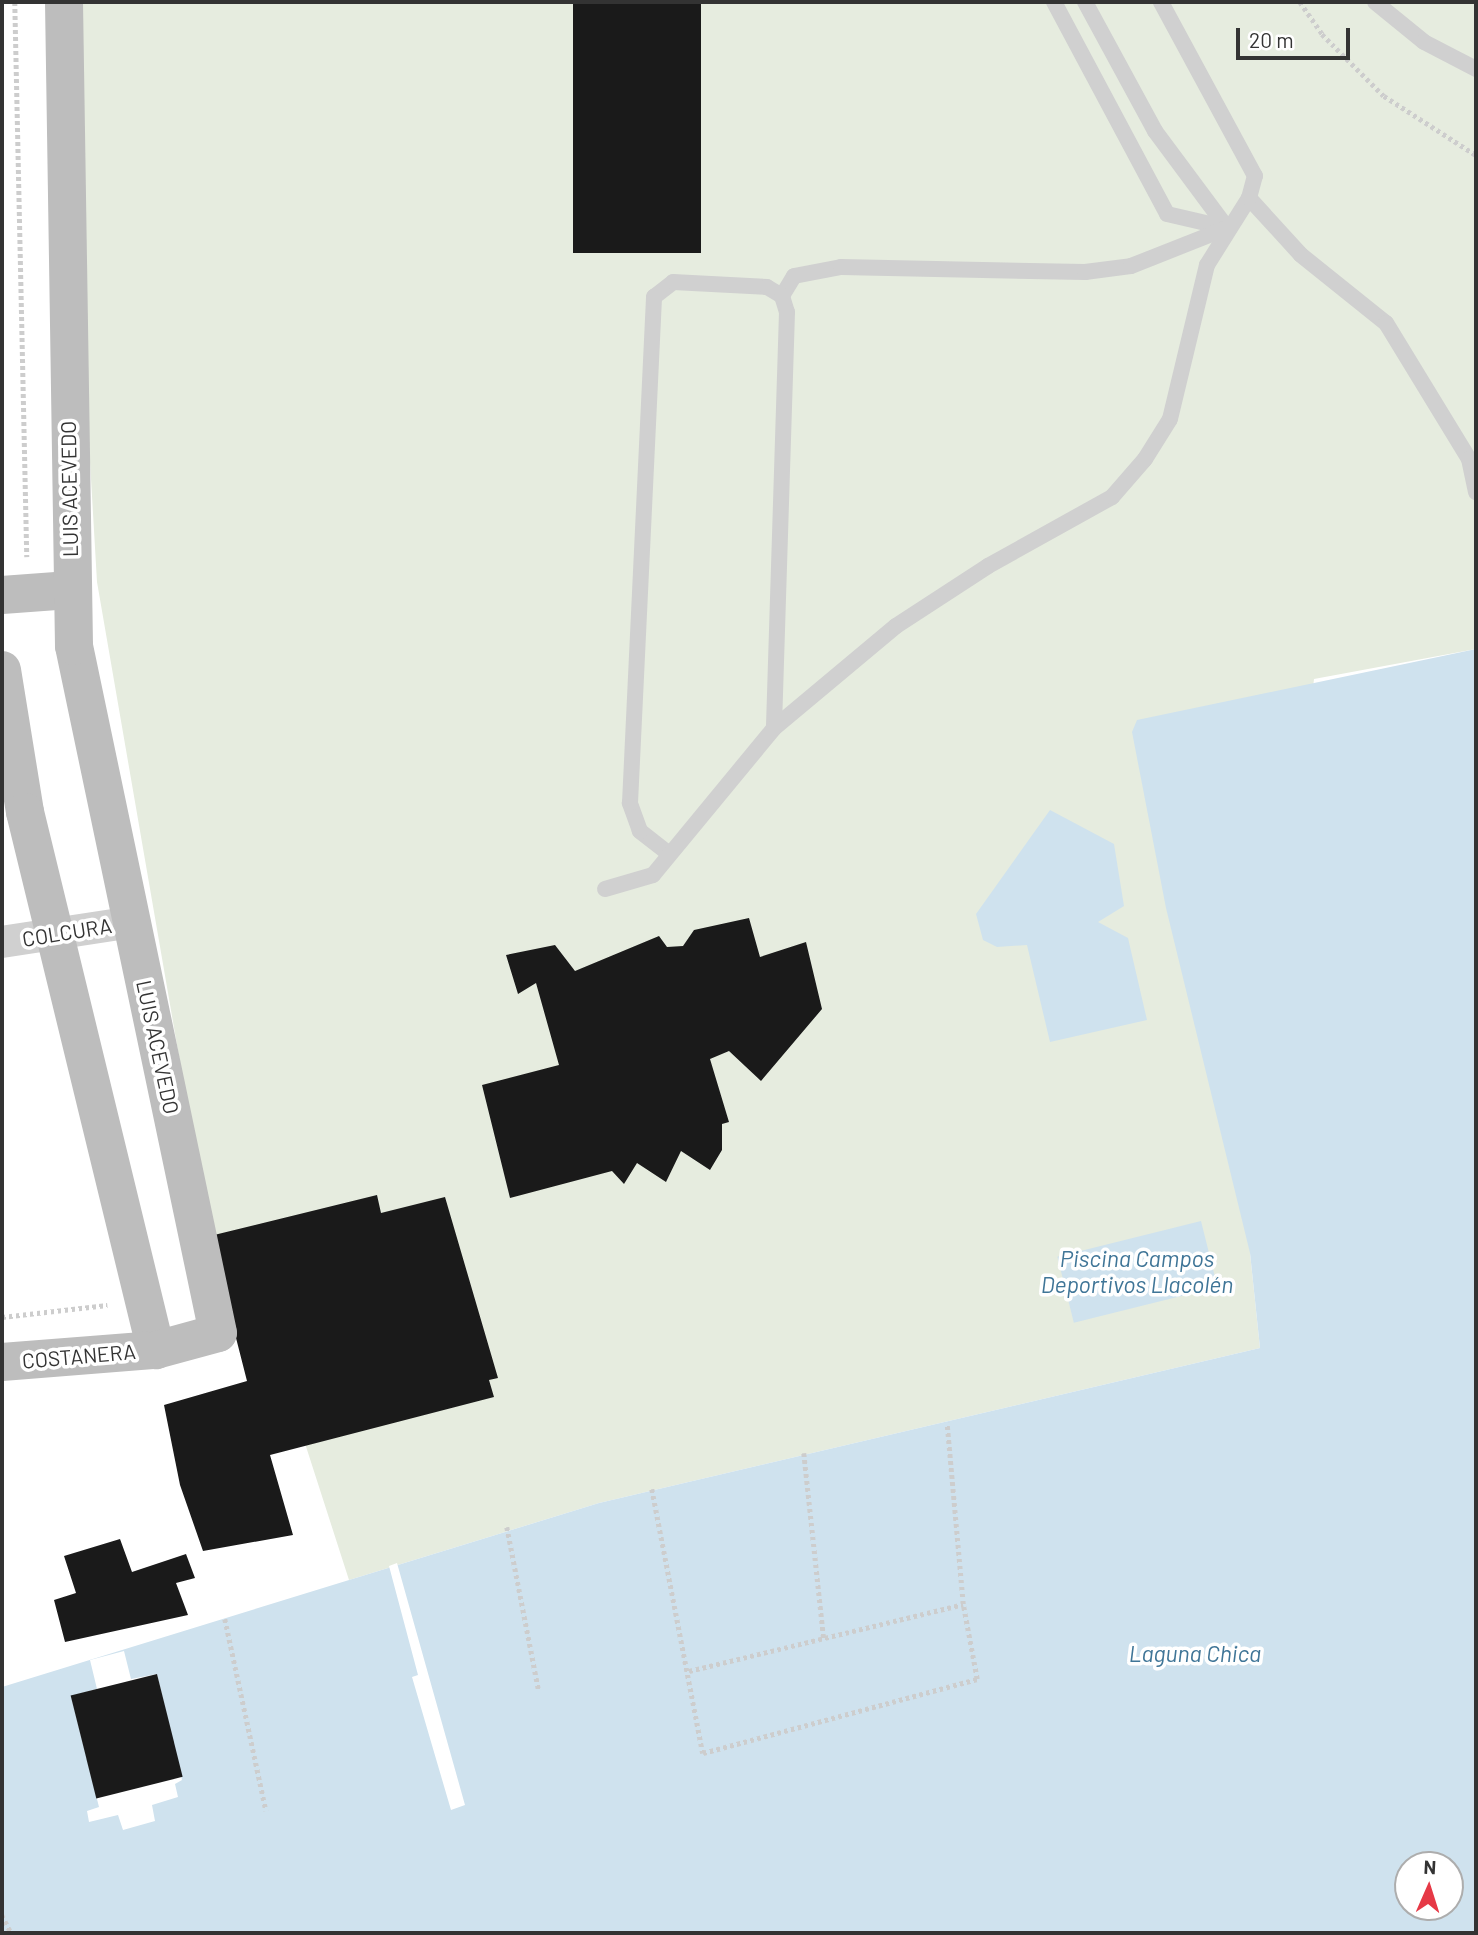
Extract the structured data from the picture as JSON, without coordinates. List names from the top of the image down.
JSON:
{
  "streets": {
    "street": ["LUIS ACEVEDO", "COLCURA", "COSTANERA"]
  },
  "crossings": [
    ["LUIS ACEVEDO", "COLCURA"],
    ["LUIS ACEVEDO", "COSTANERA"]
  ],
  "water": ["Piscina Campos Deportivos Llacolén", "Laguna Chica"],
  "scale_bar": "20 m",
  "north": "top"
}
